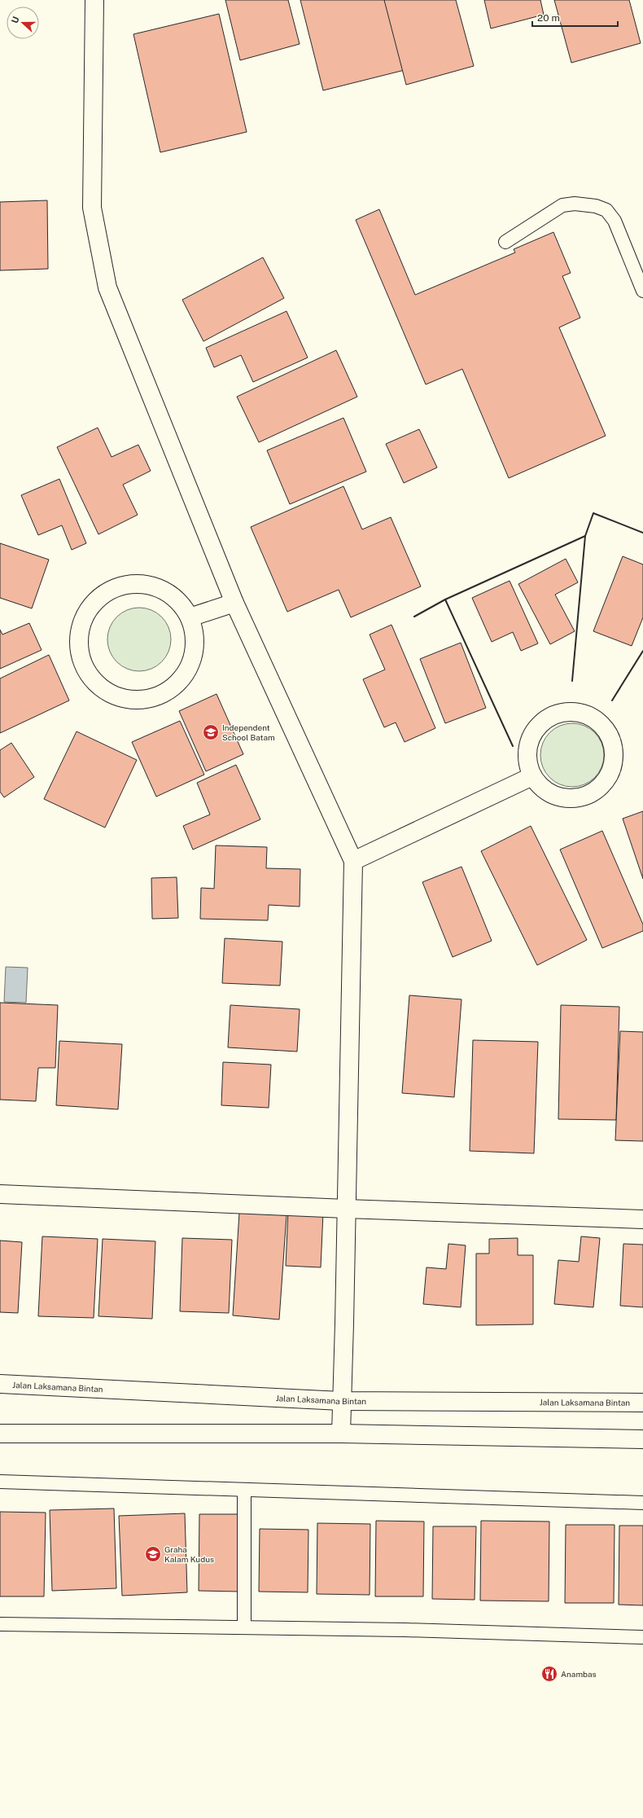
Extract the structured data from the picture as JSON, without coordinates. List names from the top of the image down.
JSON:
{
  "streets": {
    "street": ["Jalan Laksamana Bintan"]
  },
  "places": {
    "school or university": ["Independent School Batam", "Graha Kalam Kudus"],
    "restaurant": ["Anambas"]
  },
  "scale_bar": "20 m",
  "north": "left"
}
